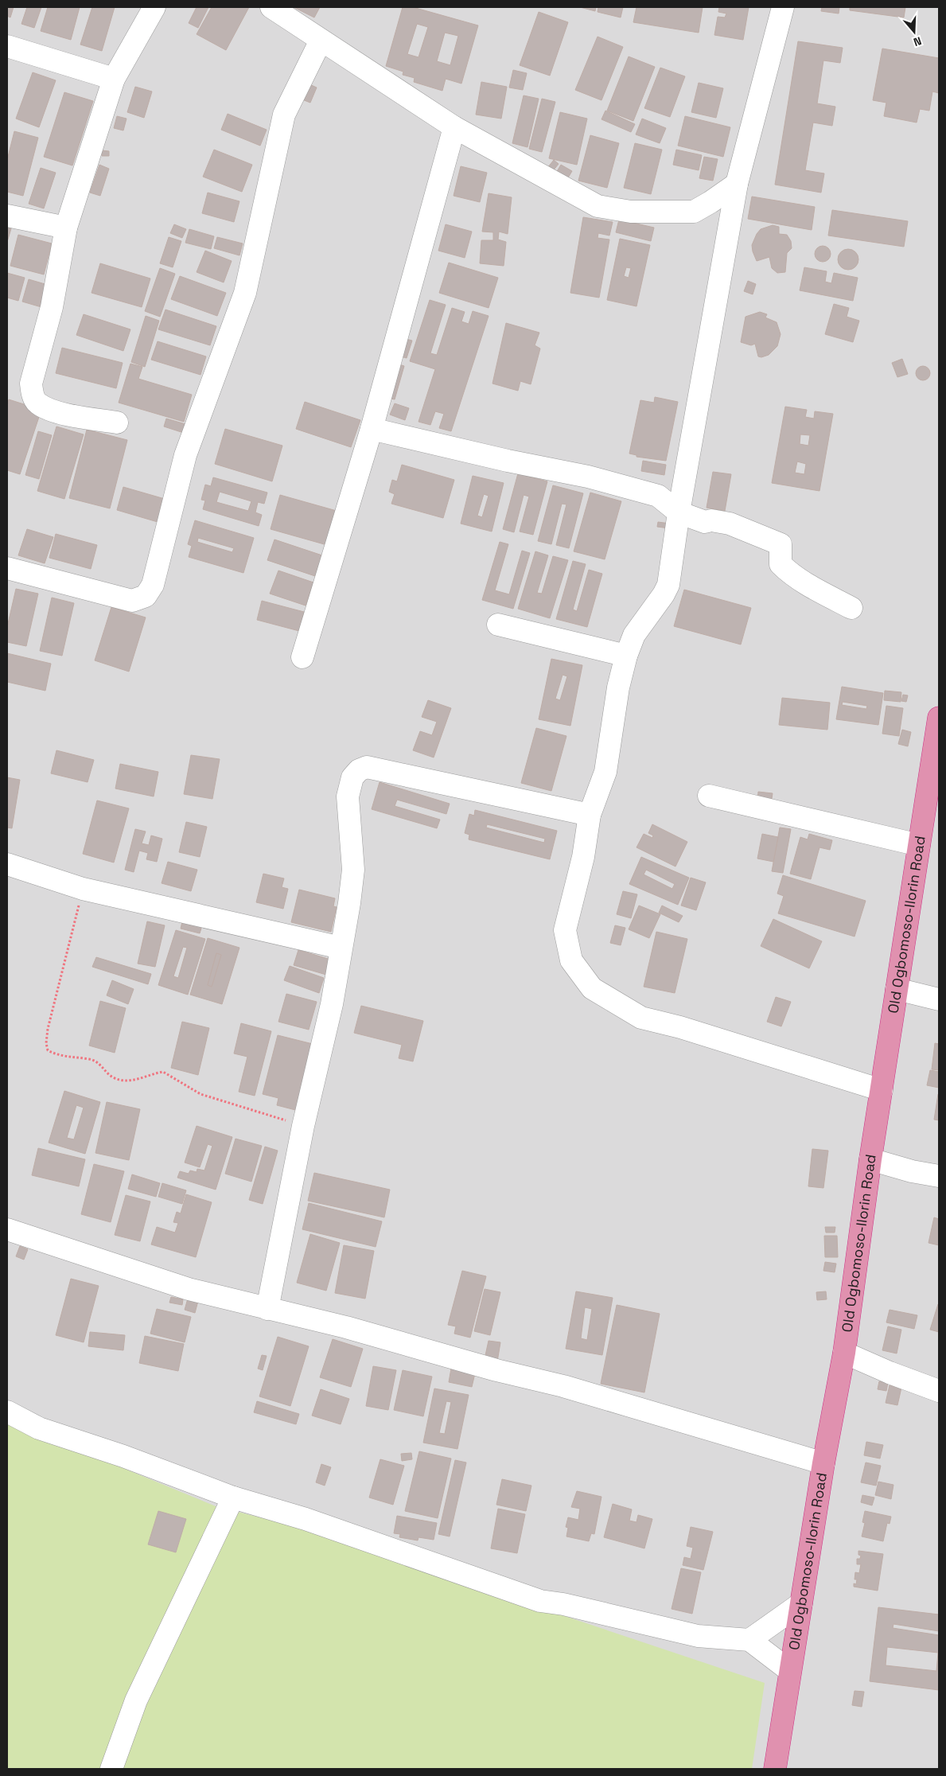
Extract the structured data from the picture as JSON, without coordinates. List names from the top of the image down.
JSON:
{
  "streets": {
    "highway": ["Old Ogbomoso-Ilorin Road"]
  },
  "north": "bottom"
}
